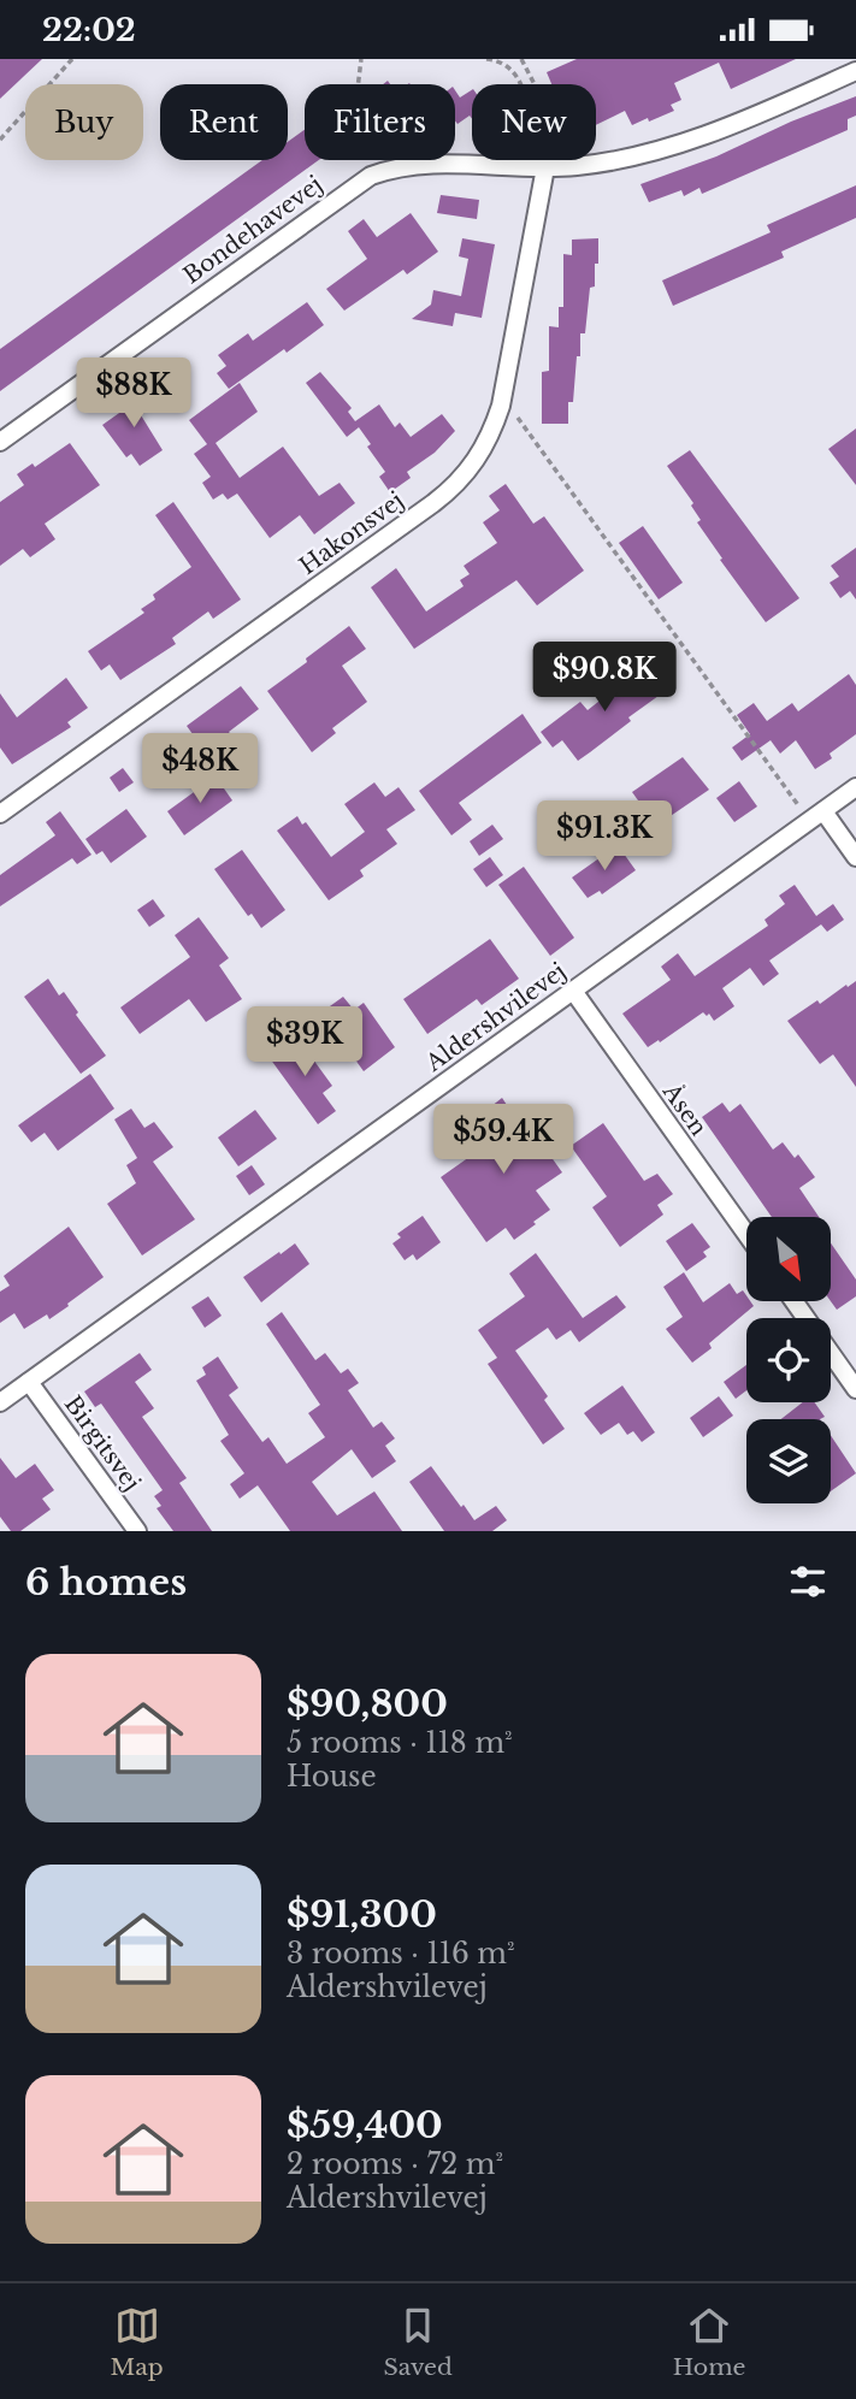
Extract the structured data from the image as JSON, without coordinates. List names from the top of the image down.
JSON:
{
  "streets": {
    "street": [
      "Bondehavevej",
      "Hakonsvej",
      "Aldershvilevej",
      "Åsen",
      "Birgitsvej"
    ]
  },
  "crossings": [
    ["Bondehavevej", "Hakonsvej"],
    ["Aldershvilevej", "Åsen"],
    ["Aldershvilevej", "Birgitsvej"]
  ],
  "north": "bottom right",
  "page": {
    "status": "22:02",
    "chip": [
      "Buy",
      "Rent",
      "Filters",
      "New"
    ],
    "price": [
      "$88K",
      "$90.8K",
      "$48K",
      "$91.3K",
      "$39K",
      "$59.4K"
    ],
    "heading": "6 homes",
    "list": [
      {
        "name": "$90,800",
        "note": "5 rooms · 118 m² · House"
      },
      {
        "name": "$91,300",
        "note": "3 rooms · 116 m² · Aldershvilevej"
      },
      {
        "name": "$59,400",
        "note": "2 rooms · 72 m² · Aldershvilevej"
      }
    ],
    "tabs": ["Map", "Saved", "Home"]
  }
}
